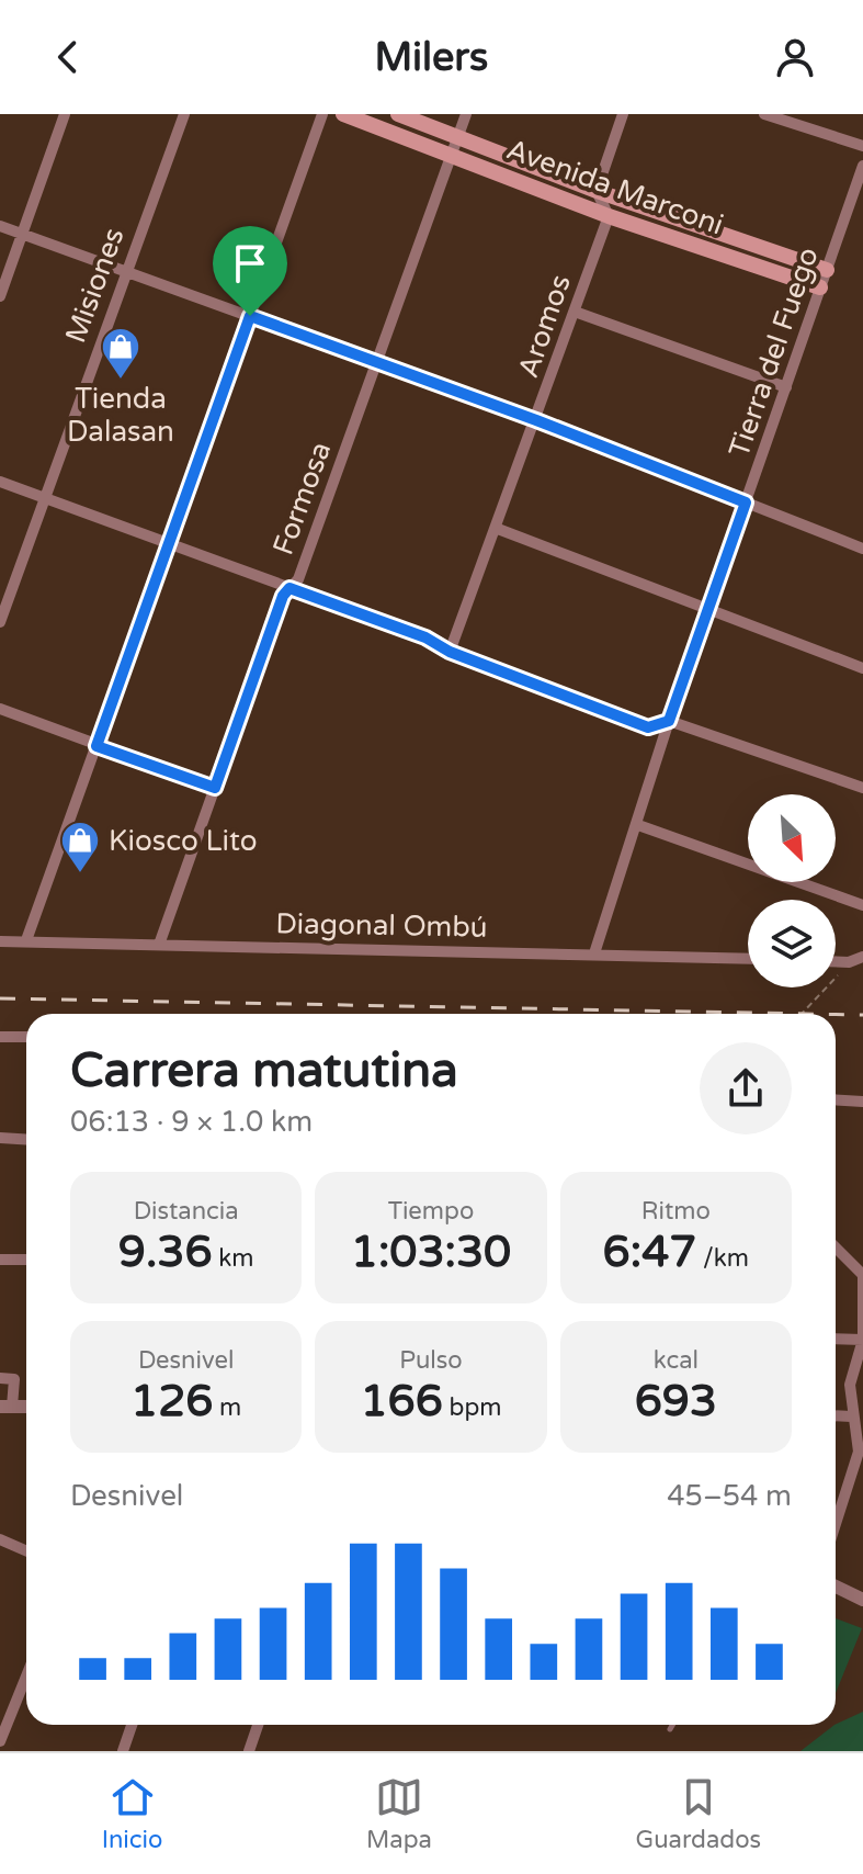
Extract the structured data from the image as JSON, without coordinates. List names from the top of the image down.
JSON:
{
  "streets": {
    "main road": ["Avenida Marconi"],
    "street": [
      "Misiones",
      "Aromos",
      "Tierra del Fuego",
      "Formosa",
      "Diagonal Ombú"
    ]
  },
  "crossings": [
    ["Avenida Marconi", "Aromos"],
    ["Avenida Marconi", "Tierra del Fuego"],
    ["Avenida Marconi", "Formosa"],
    ["Tierra del Fuego", "Diagonal Ombú"],
    ["Formosa", "Diagonal Ombú"]
  ],
  "places": {
    "shop": ["Tienda Dalasan", "Kiosco Lito"]
  },
  "north": "bottom right",
  "page": {
    "header": "Milers",
    "heading": ["Carrera matutina", "06:13 · 9 × 1.0 km"],
    "stats": [
      ["Distancia", "9.36 km"],
      ["Tiempo", "1:03:30"],
      ["Ritmo", "6:47 /km"],
      ["Desnivel", "126 m"],
      ["Pulso", "166 bpm"],
      ["kcal", "693"]
    ],
    "chart": ["Desnivel", "45–54 m"],
    "tabs": ["Inicio", "Mapa", "Guardados"]
  }
}
